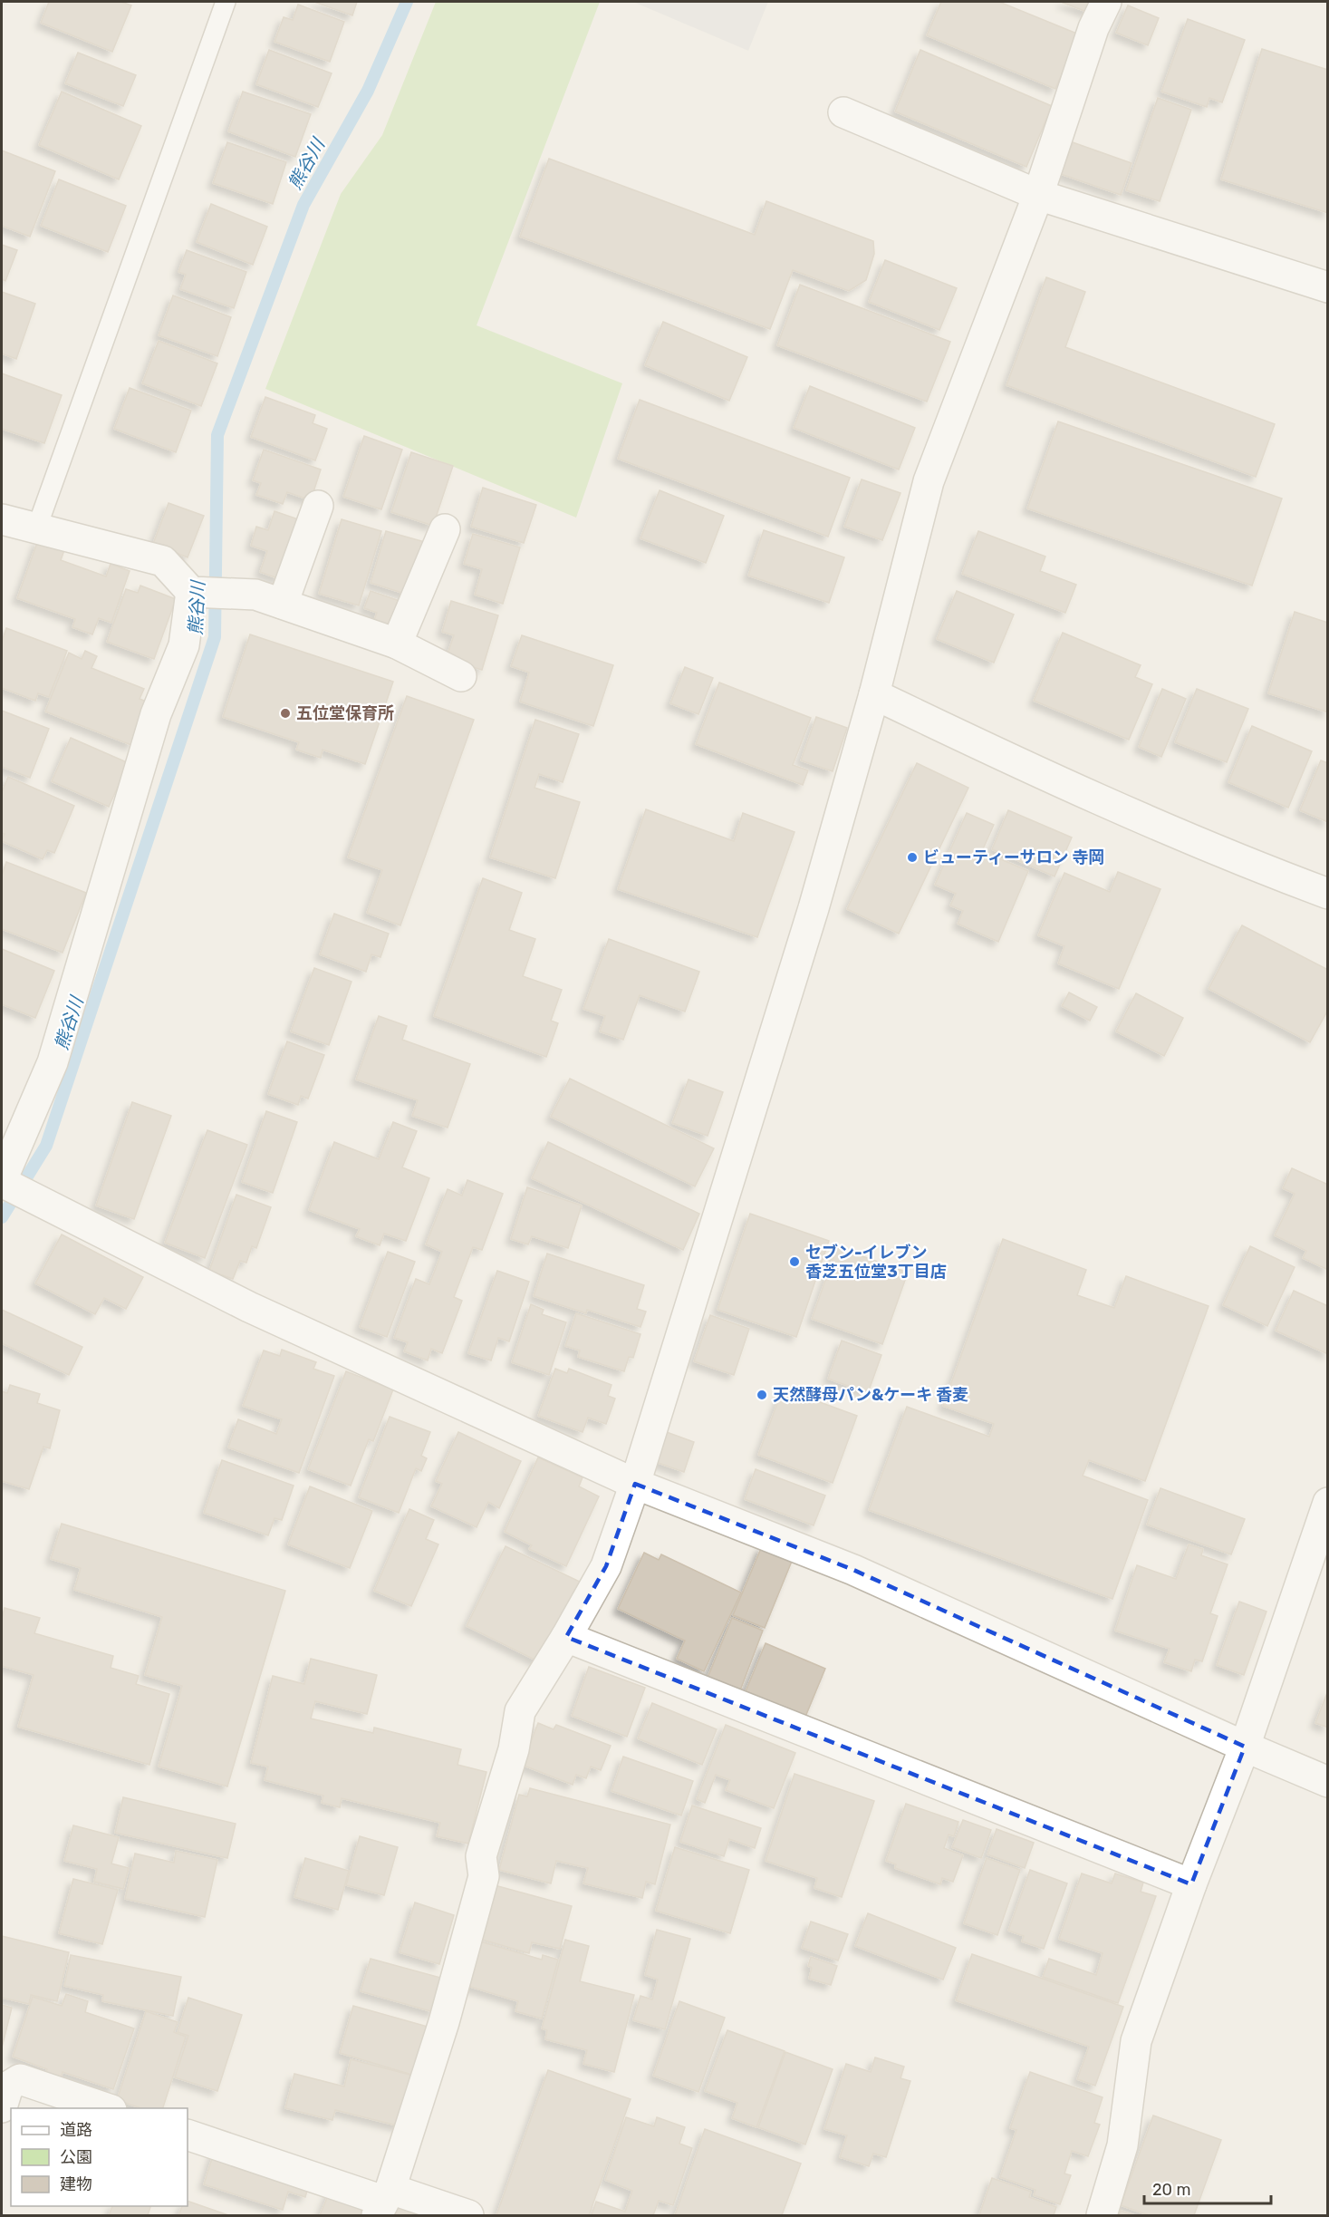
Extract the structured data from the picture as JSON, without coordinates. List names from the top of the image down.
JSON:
{
  "water": ["熊谷川"],
  "places": [
    "五位堂保育所",
    "ビューティーサロン 寺岡",
    "セブン-イレブン 香芝五位堂3丁目店",
    "天然酵母パン&ケーキ 香麦"
  ],
  "legend": ["道路", "公園", "建物"],
  "scale_bar": "20 m"
}
